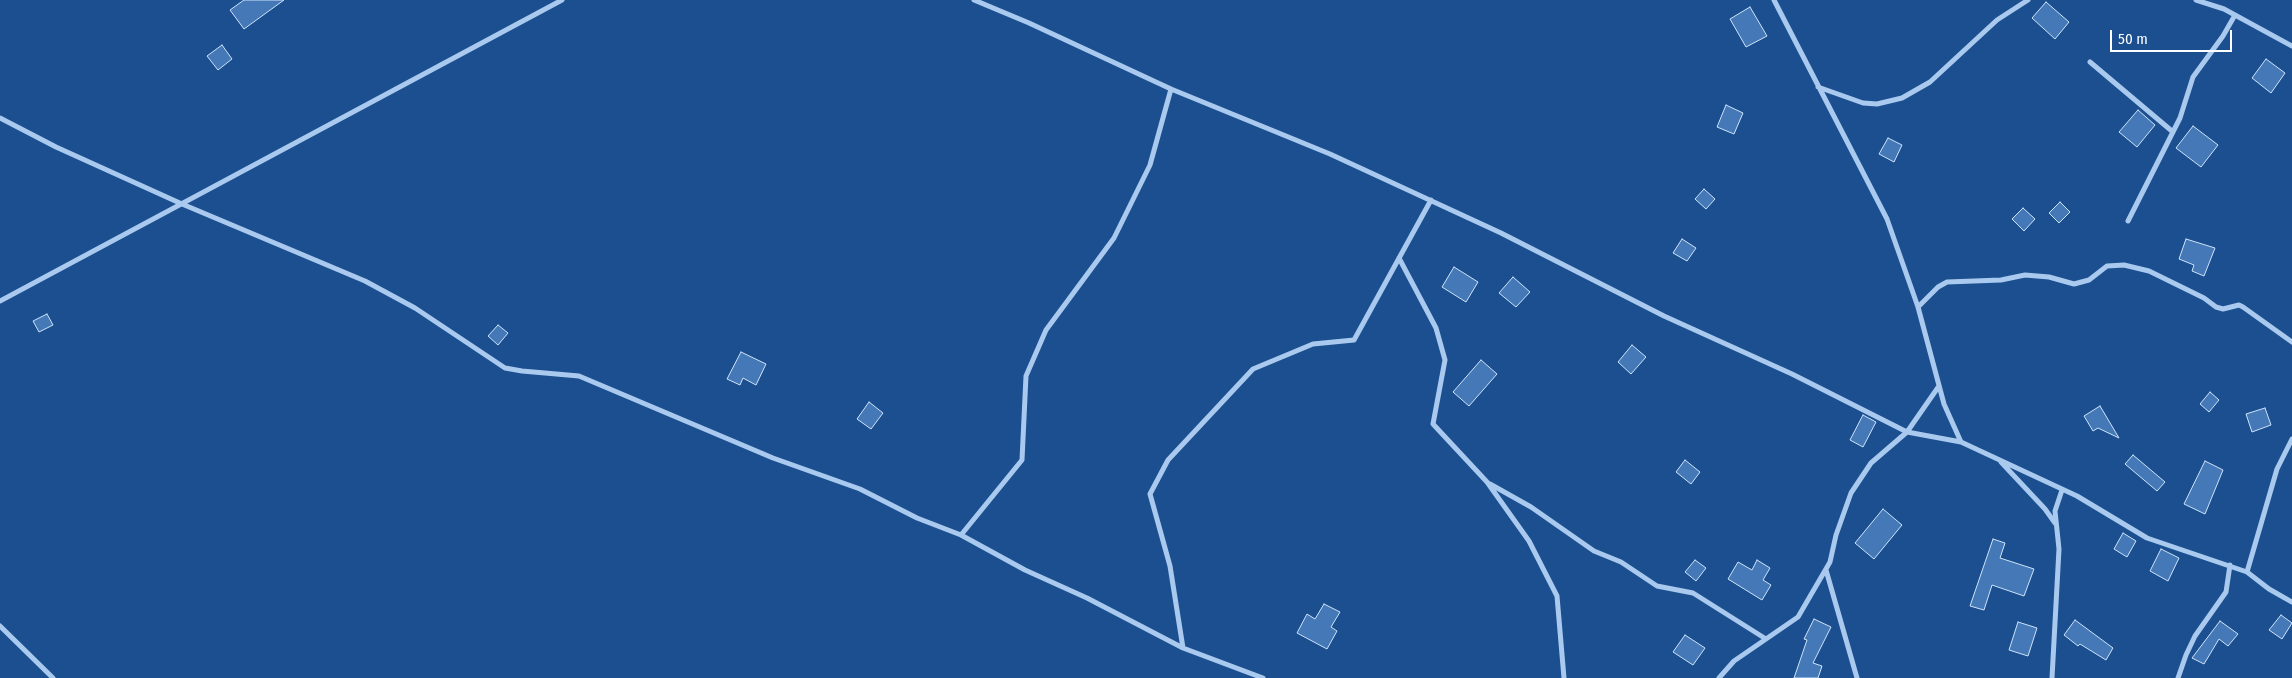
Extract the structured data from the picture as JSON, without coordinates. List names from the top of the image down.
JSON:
{
  "scale_bar": "50 m"
}
